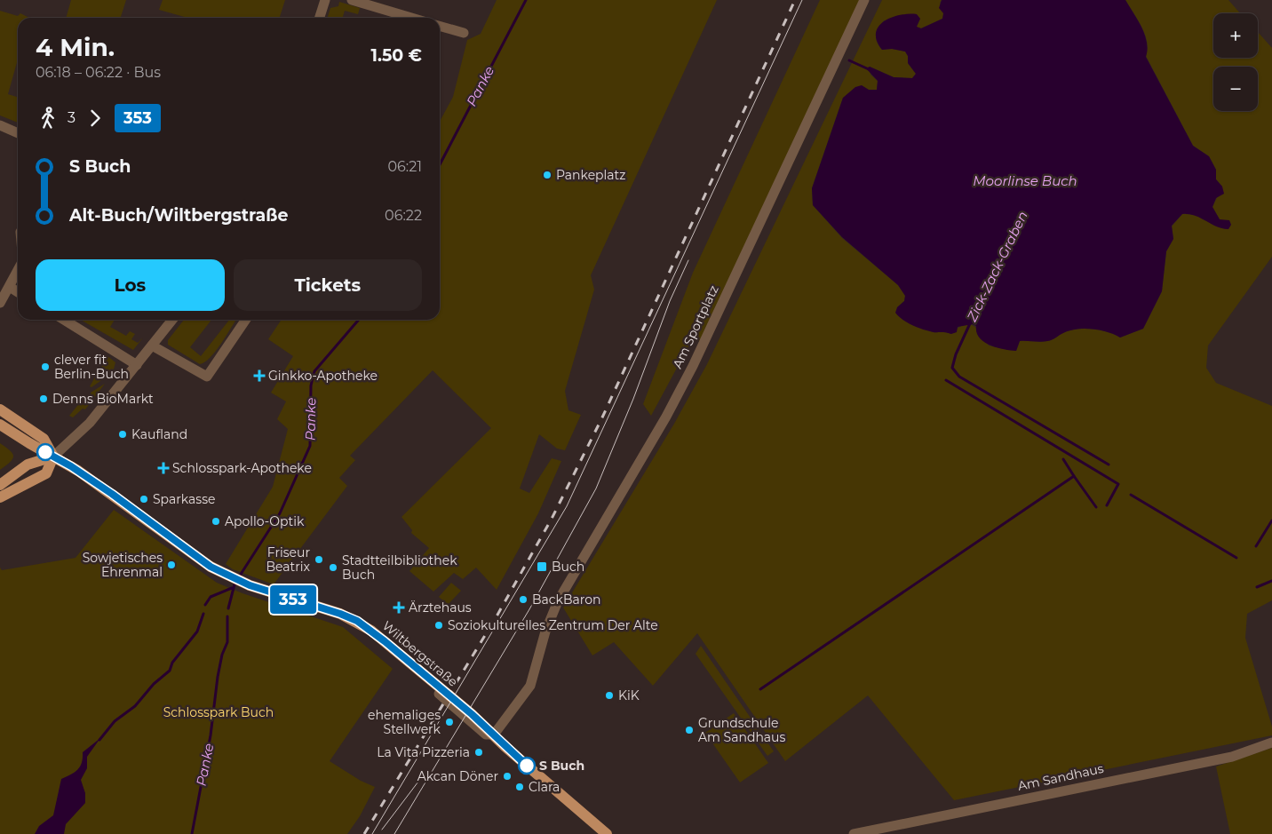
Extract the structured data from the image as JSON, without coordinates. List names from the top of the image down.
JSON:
{
  "streets": {
    "main road": ["Wiltbergstraße"],
    "street": ["Am Sportplatz", "Am Sandhaus"]
  },
  "crossings": [
    ["Am Sportplatz", "Wiltbergstraße"]
  ],
  "water": ["Panke", "Moorlinse Buch", "Zick-Zack-Graben"],
  "parks": ["Schlosspark Buch"],
  "places": {
    "other": [
      "Pankeplatz",
      "clever fit Berlin-Buch",
      "Denns BioMarkt",
      "Kaufland",
      "Sparkasse",
      "Apollo-Optik",
      "Friseur Beatrix",
      "Sowjetisches Ehrenmal",
      "Stadtteilbibliothek Buch",
      "BackBaron",
      "Soziokulturelles Zentrum Der Alte",
      "KiK",
      "ehemaliges Stellwerk",
      "Grundschule Am Sandhaus",
      "La Vita Pizzeria",
      "S Buch",
      "Akcan Döner",
      "Clara"
    ],
    "health": ["Ginkko-Apotheke", "Schlosspark-Apotheke", "Ärztehaus"],
    "transit": ["Buch"]
  },
  "lines": ["bus line 353"],
  "page": {
    "on_map": "353",
    "map_buttons": ["+", "−"],
    "heading": ["4 Min.", "06:18 – 06:22 · Bus", "1.50 €"],
    "legs": ["3", "353"],
    "list": [
      {
        "name": "S Buch",
        "value": "06:21"
      },
      {
        "name": "Alt-Buch/Wiltbergstraße",
        "value": "06:22"
      }
    ],
    "buttons": ["Los", "Tickets"]
  }
}
